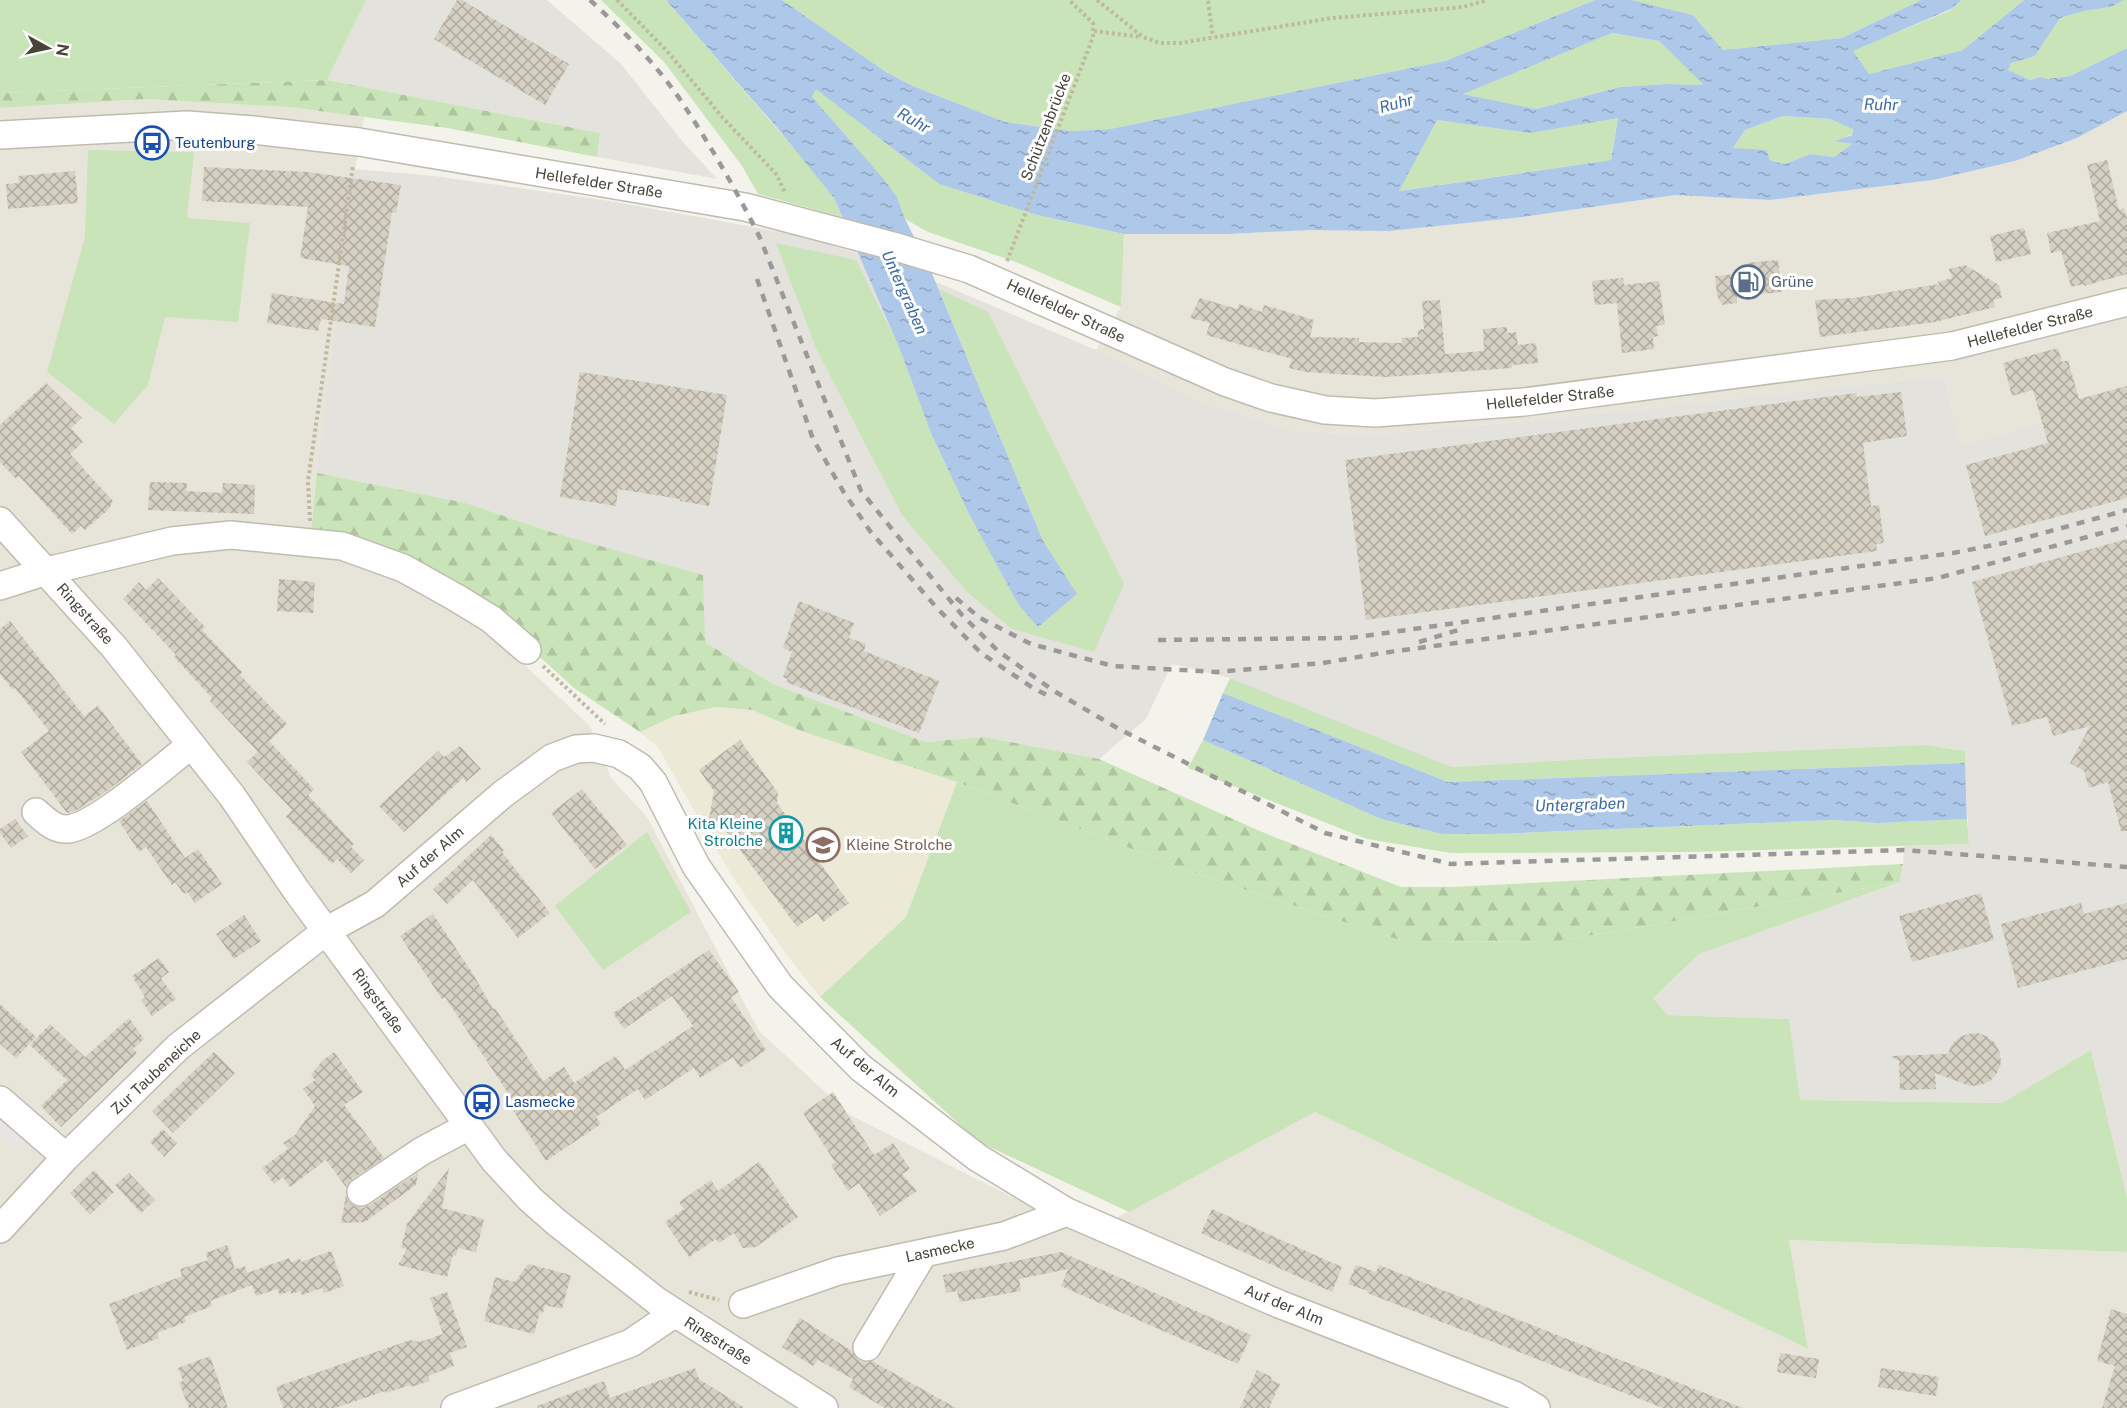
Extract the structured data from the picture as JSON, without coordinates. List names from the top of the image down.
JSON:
{
  "streets": {
    "street": [
      "Hellefelder Straße",
      "Ringstraße",
      "Auf der Alm",
      "Zur Taubeneiche",
      "Lasmecke"
    ],
    "path": ["Schützenbrücke"]
  },
  "crossings": [
    ["Schützenbrücke", "Hellefelder Straße"],
    ["Ringstraße", "Auf der Alm"],
    ["Ringstraße", "Zur Taubeneiche"],
    ["Auf der Alm", "Zur Taubeneiche"],
    ["Auf der Alm", "Lasmecke"]
  ],
  "water": ["Ruhr", "Untergraben"],
  "places": {
    "bus stop": ["Teutenburg", "Lasmecke"],
    "fuel station": ["Grüne"],
    "building": ["Kita Kleine Strolche"],
    "school or university": ["Kleine Strolche"]
  },
  "north": "right"
}
